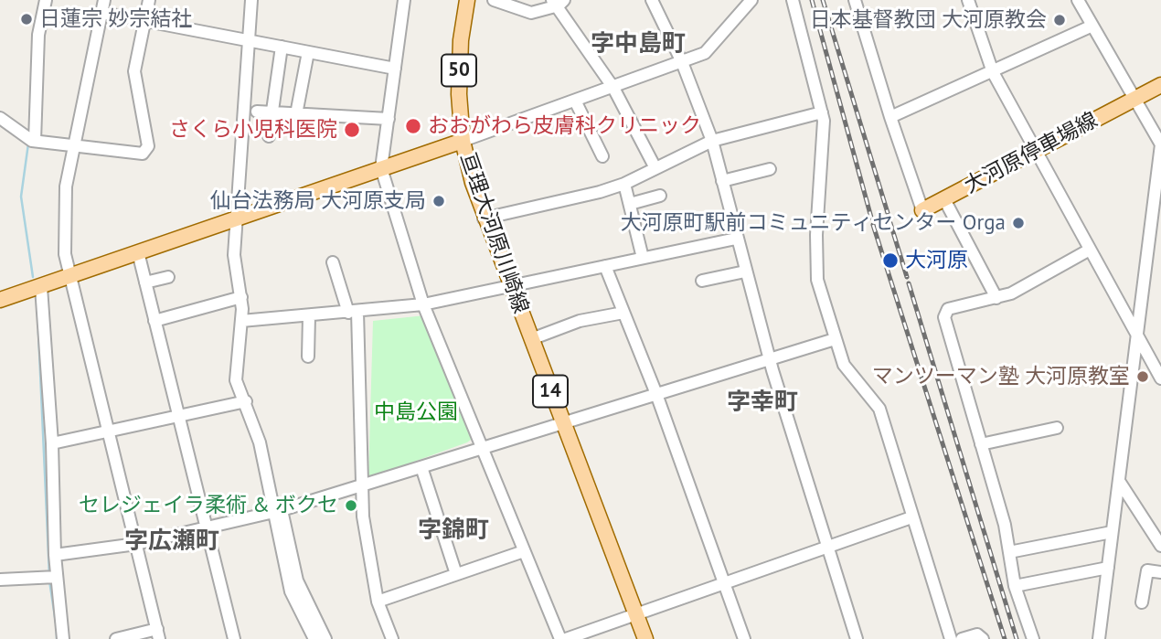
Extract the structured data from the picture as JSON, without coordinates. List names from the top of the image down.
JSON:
{
  "streets": {
    "main road": [
      "50",
      "大河原停車場線",
      "亘理大河原川崎線",
      "14"
    ]
  },
  "crossings": [
    ["50", "亘理大河原川崎線"]
  ],
  "districts": [
    "字中島町",
    "字幸町",
    "字錦町",
    "字広瀬町"
  ],
  "parks": ["中島公園"],
  "places": [
    "日蓮宗 妙宗結社",
    "日本基督教団 大河原教会",
    "おおがわら皮膚科クリニック",
    "さくら小児科医院",
    "仙台法務局 大河原支局",
    "大河原町駅前コミュニティセンター Orga",
    "大河原",
    "マンツーマン塾 大河原教室",
    "セレジェイラ柔術 & ボクセ"
  ]
}
